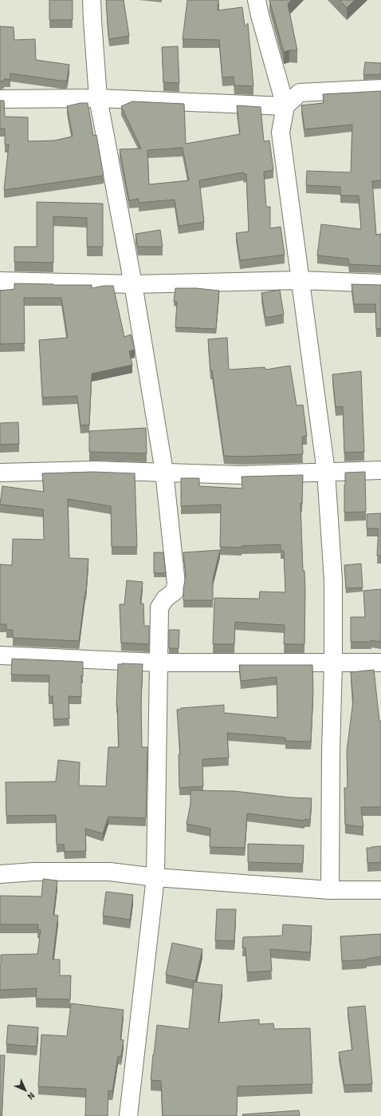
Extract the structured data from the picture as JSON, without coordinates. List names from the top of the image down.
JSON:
{
  "north": "bottom right"
}
